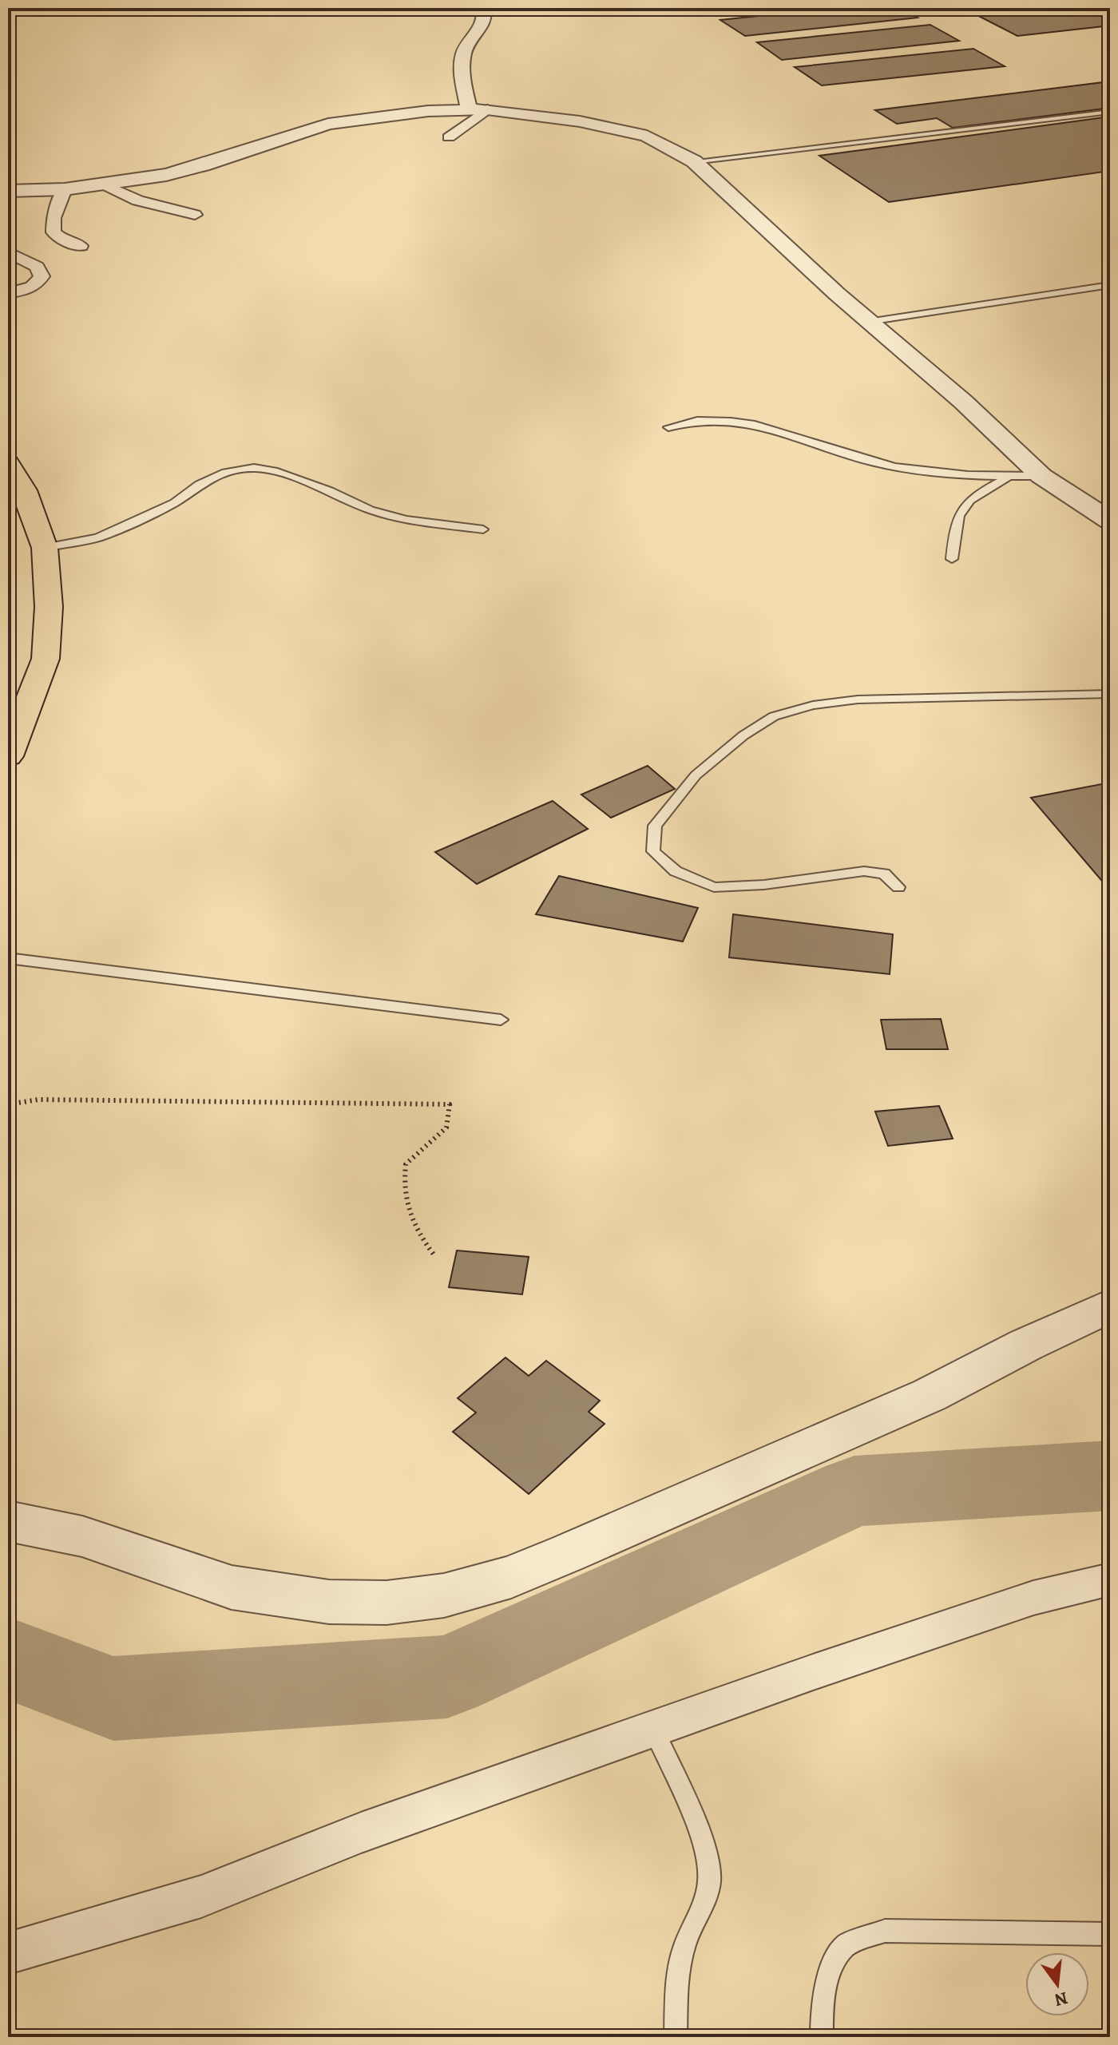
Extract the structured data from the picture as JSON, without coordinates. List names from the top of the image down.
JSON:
{
  "north": "bottom"
}
